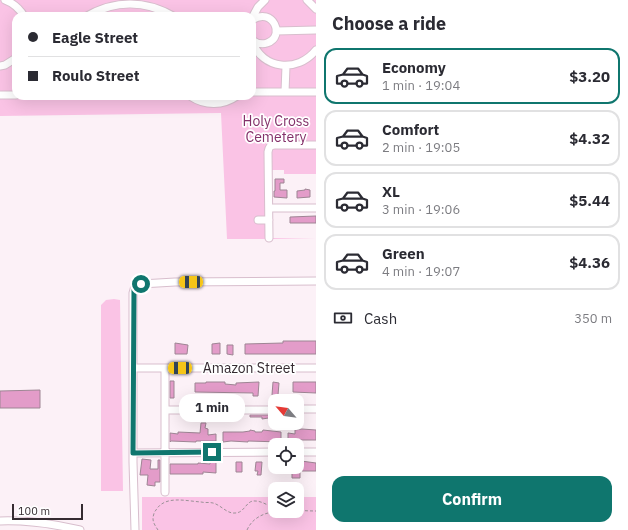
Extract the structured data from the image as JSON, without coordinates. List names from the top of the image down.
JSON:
{
  "streets": {
    "street": ["Amazon Street"]
  },
  "parks": ["Holy Cross Cemetery"],
  "scale_bar": "100 m",
  "north": "top left",
  "page": {
    "heading": "Choose a ride",
    "banner": ["Eagle Street", "Roulo Street"],
    "list": [
      {
        "name": "Economy",
        "note": "1 min · 19:04",
        "value": "$3.20"
      },
      {
        "name": "Comfort",
        "note": "2 min · 19:05",
        "value": "$4.32"
      },
      {
        "name": "XL",
        "note": "3 min · 19:06",
        "value": "$5.44"
      },
      {
        "name": "Green",
        "note": "4 min · 19:07",
        "value": "$4.36"
      }
    ],
    "pay": ["Cash", "350 m"],
    "bubble": "1 min",
    "buttons": "Confirm",
    "scale": "100 m"
  }
}
